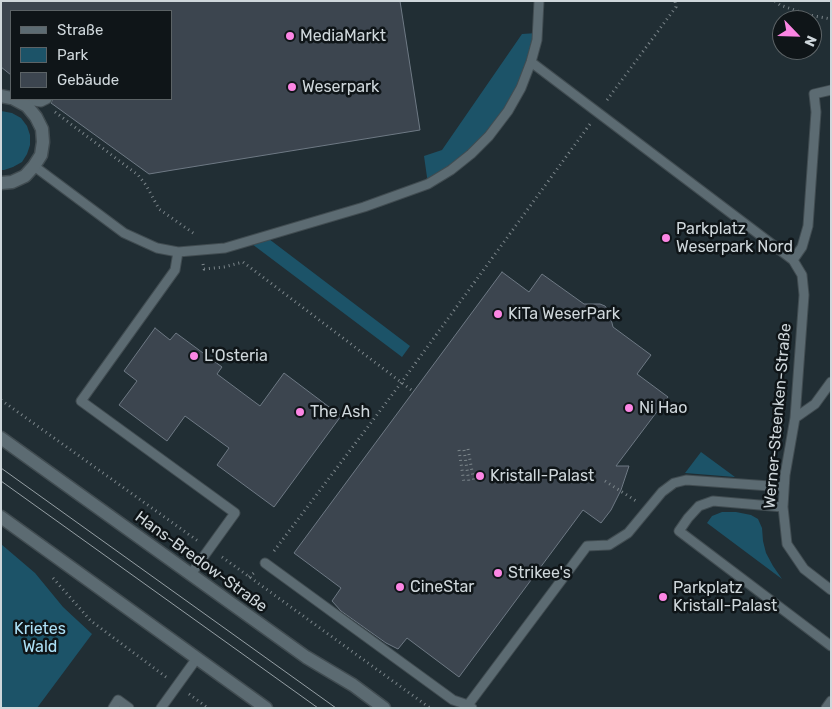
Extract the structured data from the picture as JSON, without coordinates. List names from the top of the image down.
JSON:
{
  "streets": {
    "main road": ["Hans-Bredow-Straße"],
    "lane": ["Werner-Steenken-Straße"]
  },
  "parks": ["Krietes Wald"],
  "places": [
    "MediaMarkt",
    "Weserpark",
    "Parkplatz Weserpark Nord",
    "KiTa WeserPark",
    "L'Osteria",
    "Ni Hao",
    "The Ash",
    "Kristall-Palast",
    "Strikee's",
    "CineStar",
    "Parkplatz Kristall-Palast"
  ],
  "legend": ["Straße", "Park", "Gebäude"],
  "north": "bottom right"
}
